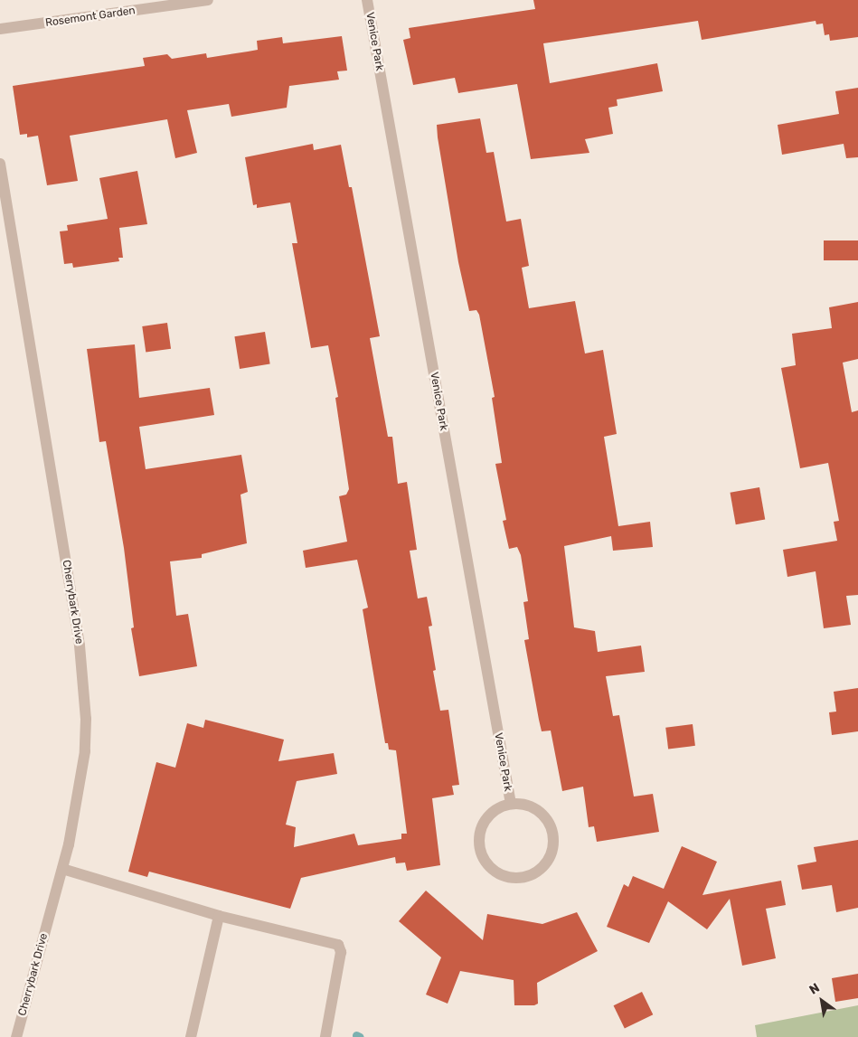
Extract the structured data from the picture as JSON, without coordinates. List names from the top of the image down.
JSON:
{
  "streets": {
    "street": ["Rosemont Garden", "Venice Park", "Cherrybark Drive"]
  },
  "north": "top left"
}
